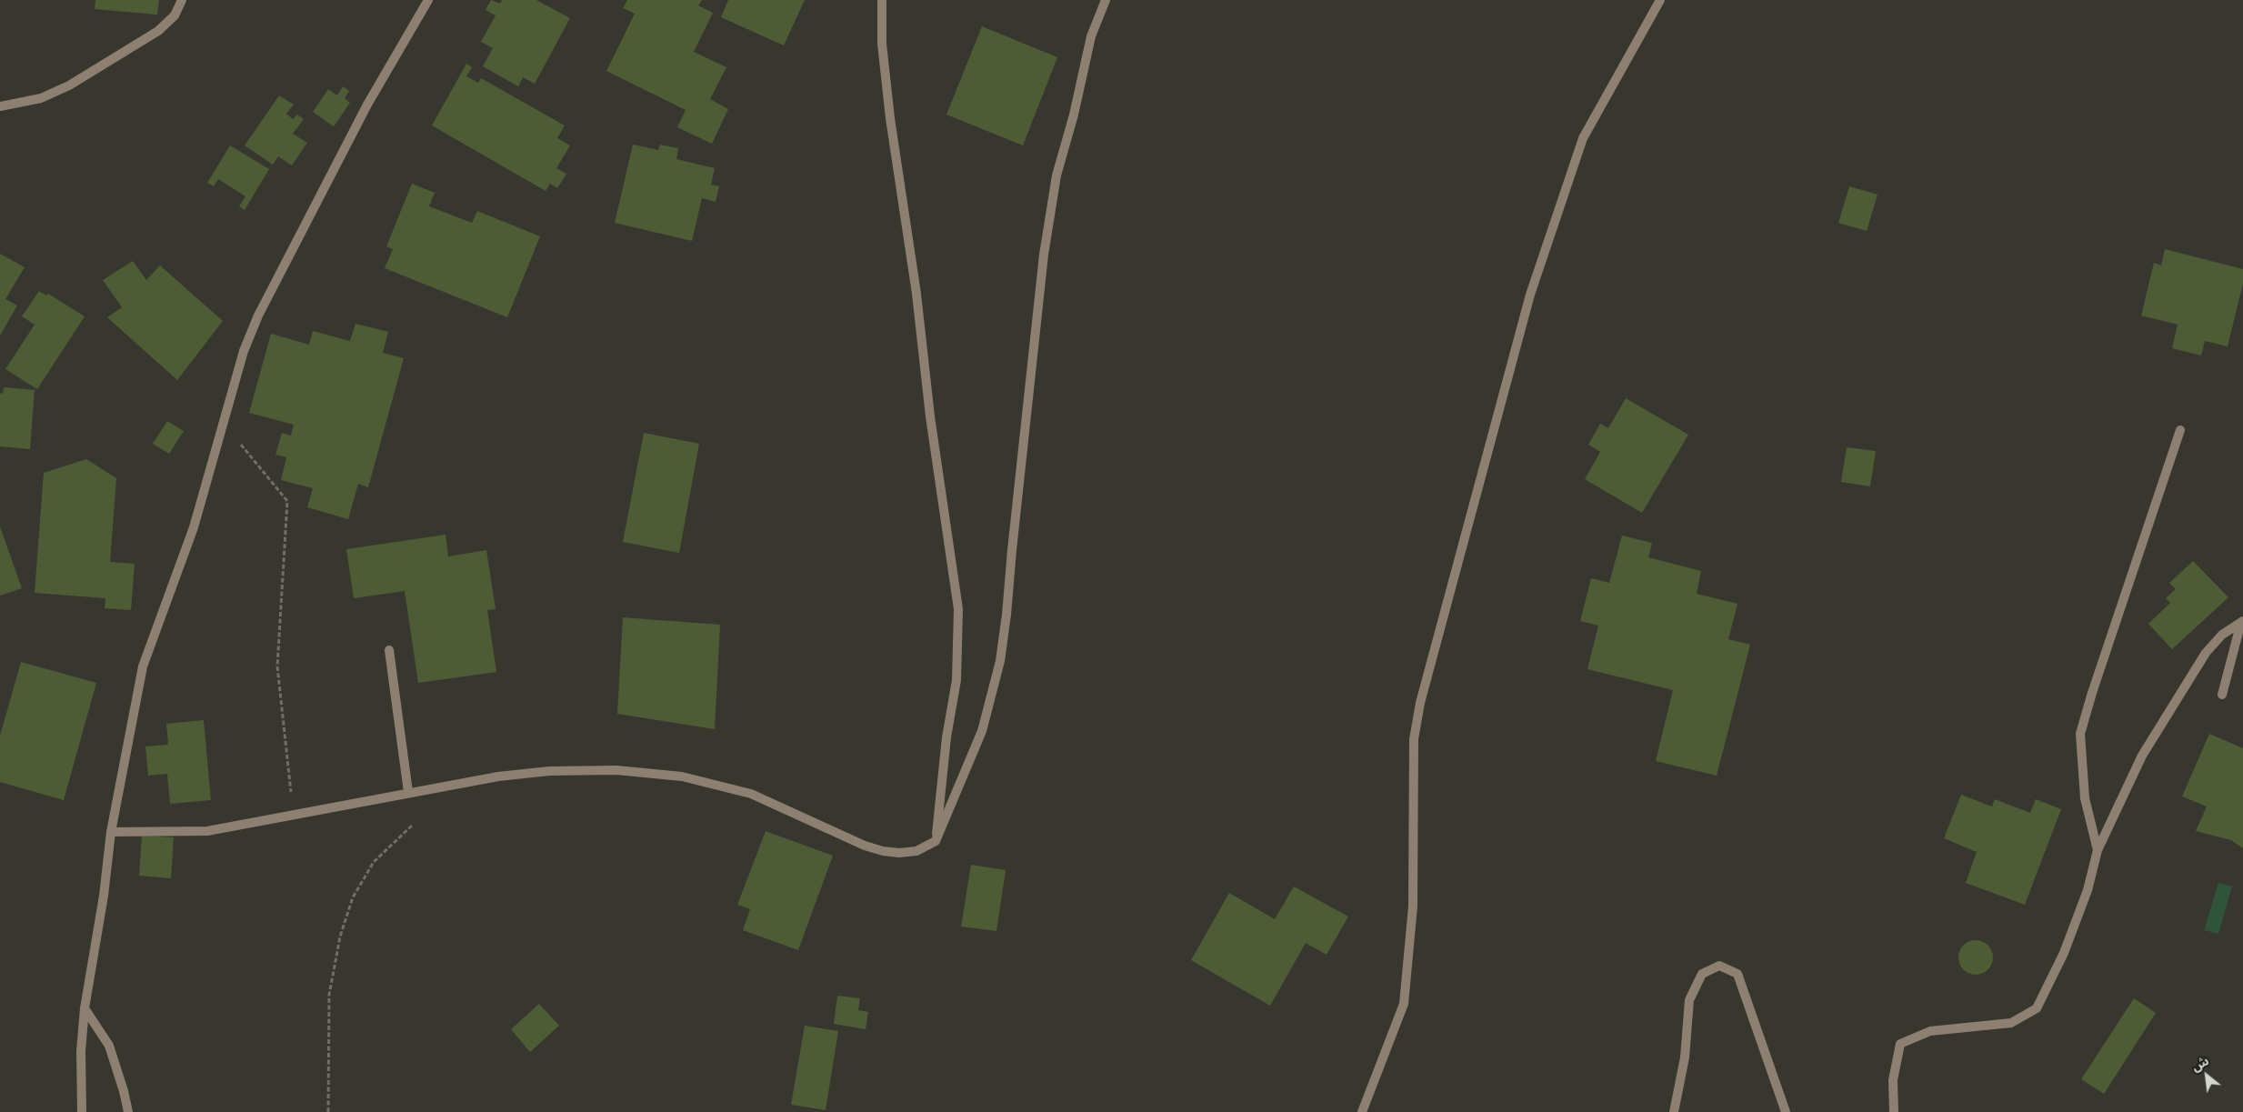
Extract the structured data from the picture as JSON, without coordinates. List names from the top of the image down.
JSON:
{
  "north": "top left"
}
